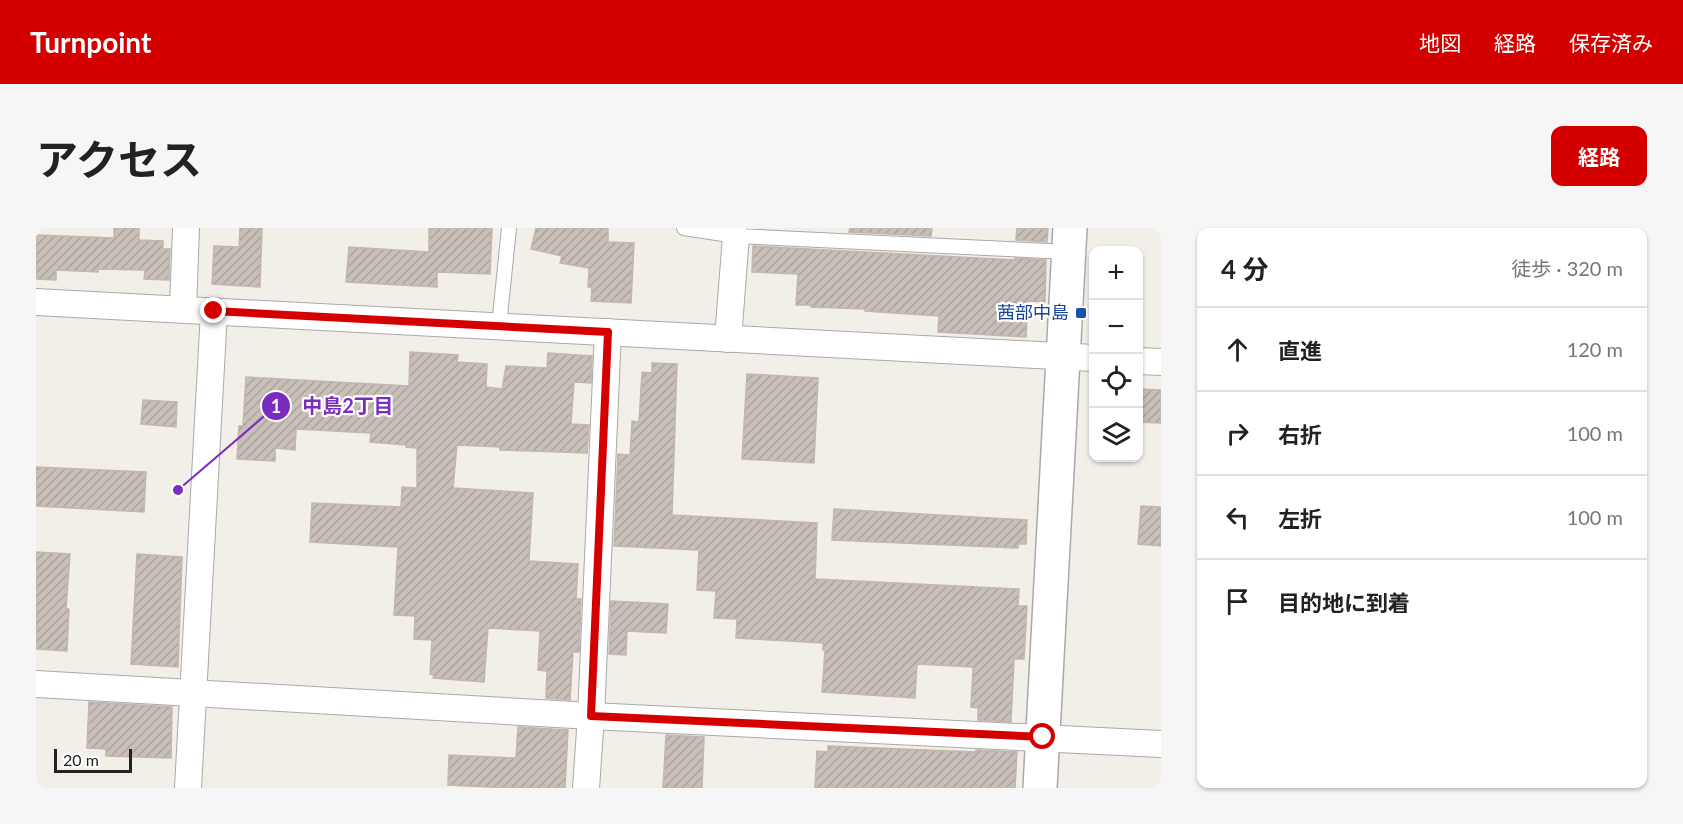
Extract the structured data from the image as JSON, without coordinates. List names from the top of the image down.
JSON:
{
  "places": {
    "transit": ["茜部中島"],
    "other": ["中島2丁目"]
  },
  "scale_bar": "20 m",
  "page": {
    "header": "Turnpoint",
    "nav": ["地図", "経路", "保存済み"],
    "title": "アクセス",
    "buttons": "経路",
    "heading": ["4 分", "徒歩 · 320 m"],
    "map_buttons": ["+", "−"],
    "list": [
      ["直進", "120 m"],
      ["右折", "100 m"],
      ["左折", "100 m"],
      "目的地に到着"
    ],
    "scale": "20 m"
  }
}
